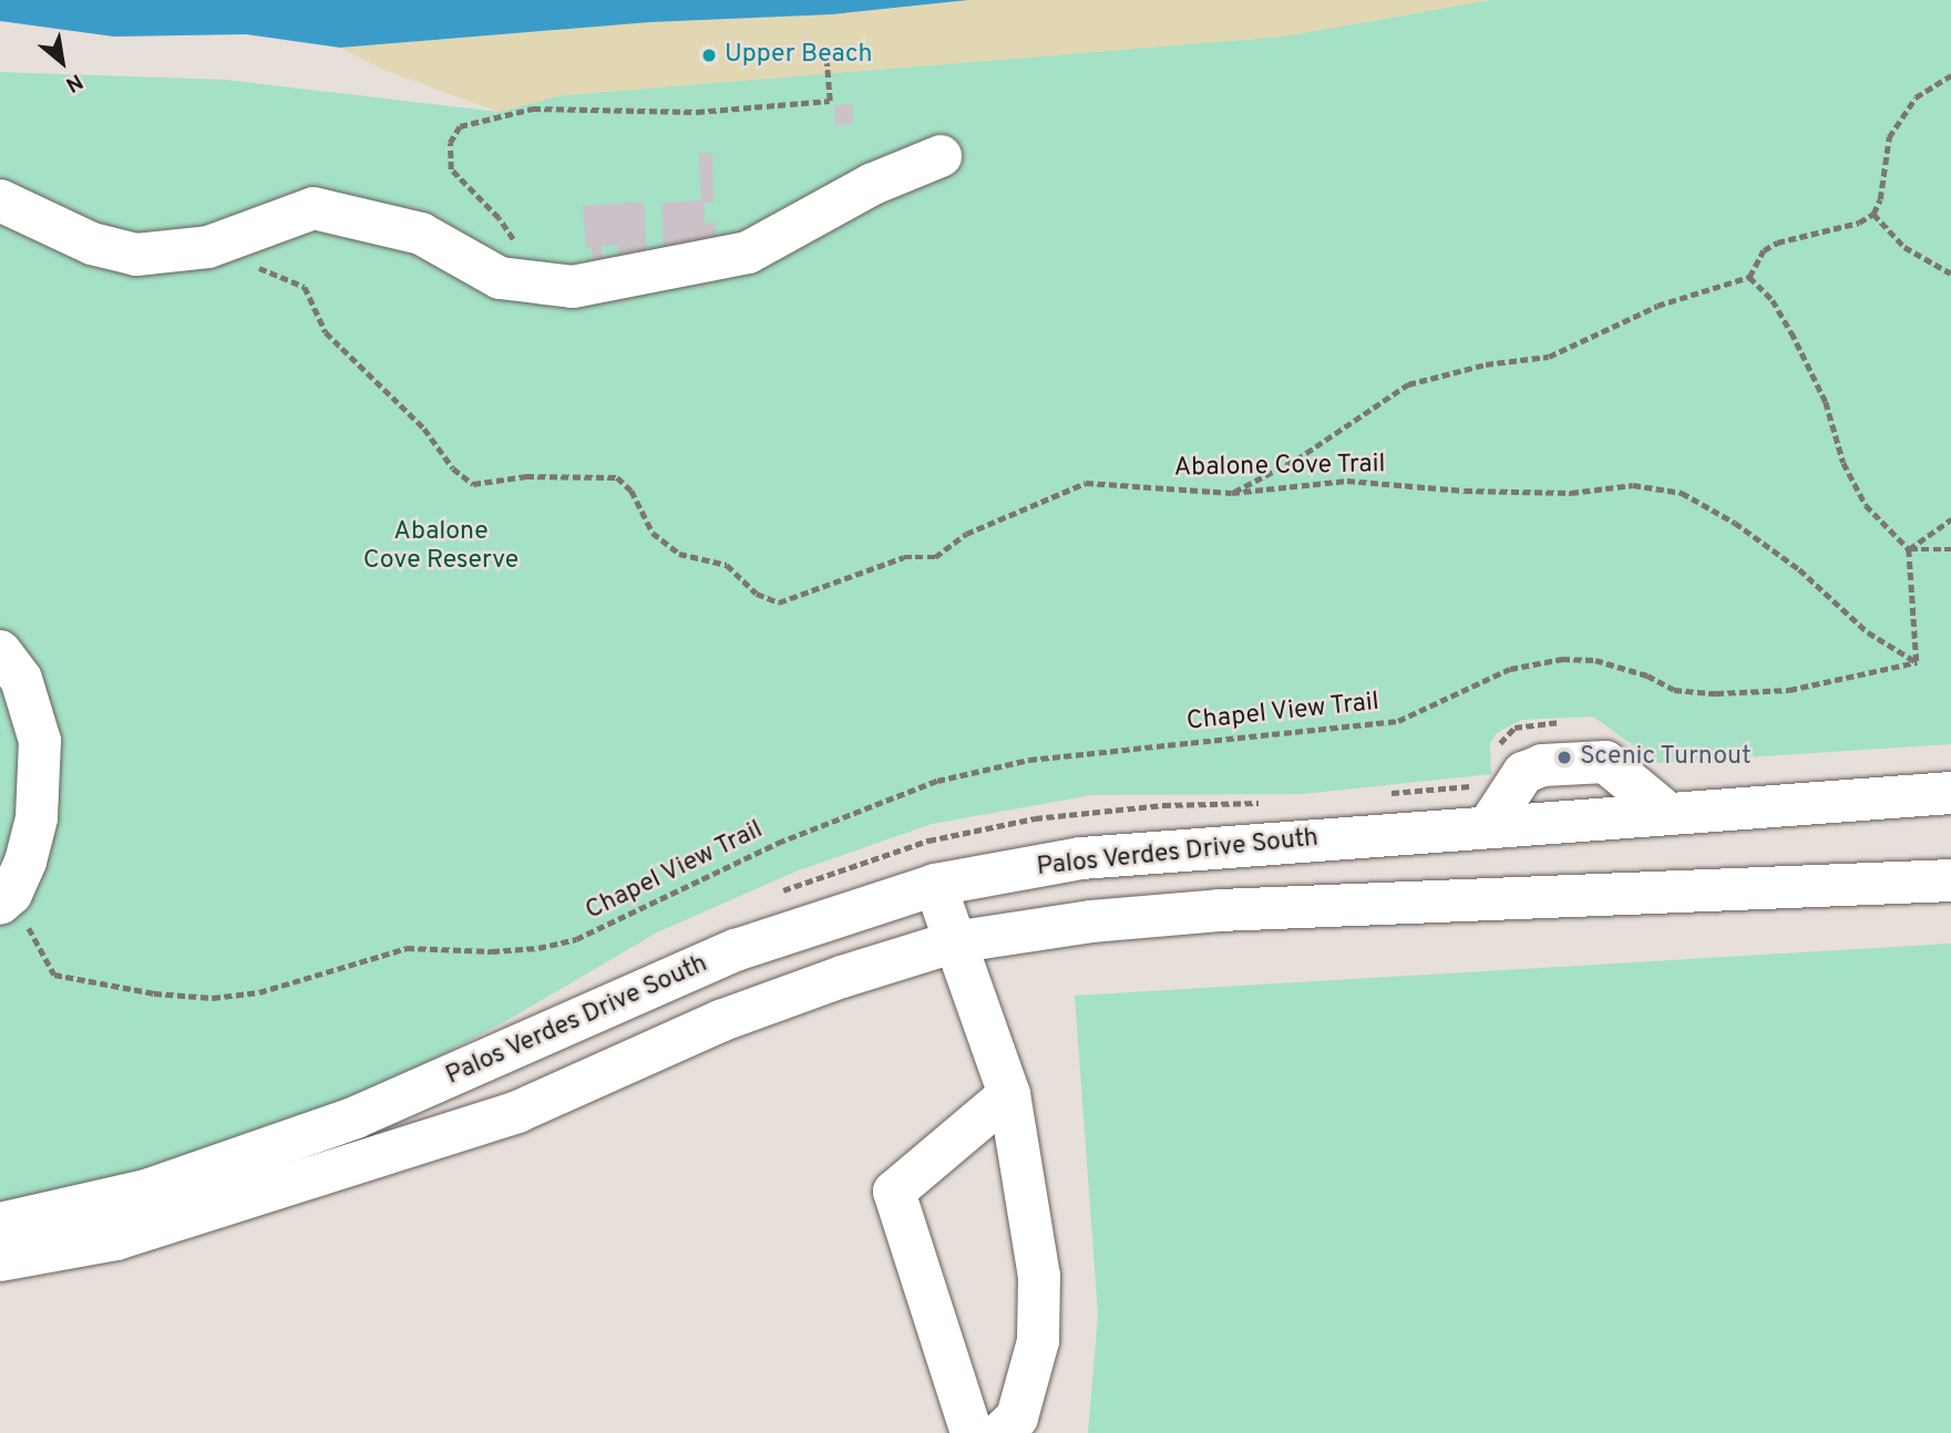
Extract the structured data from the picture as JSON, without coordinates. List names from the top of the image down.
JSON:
{
  "streets": {
    "main road": ["Palos Verdes Drive South"],
    "path": ["Abalone Cove Trail", "Chapel View Trail"]
  },
  "crossings": [
    ["Abalone Cove Trail", "Chapel View Trail"]
  ],
  "parks": ["Abalone Cove Reserve"],
  "places": ["Upper Beach", "Scenic Turnout"],
  "north": "bottom right"
}
